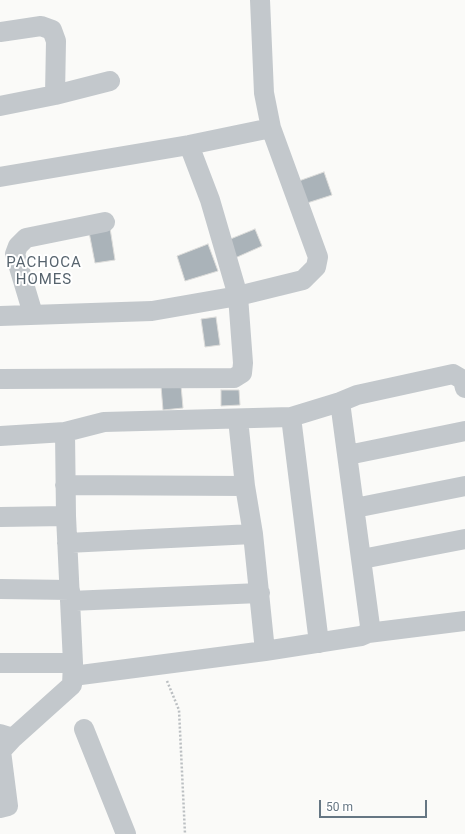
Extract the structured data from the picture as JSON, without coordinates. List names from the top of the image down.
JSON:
{
  "districts": ["PACHOCA HOMES"],
  "scale_bar": "50 m"
}
